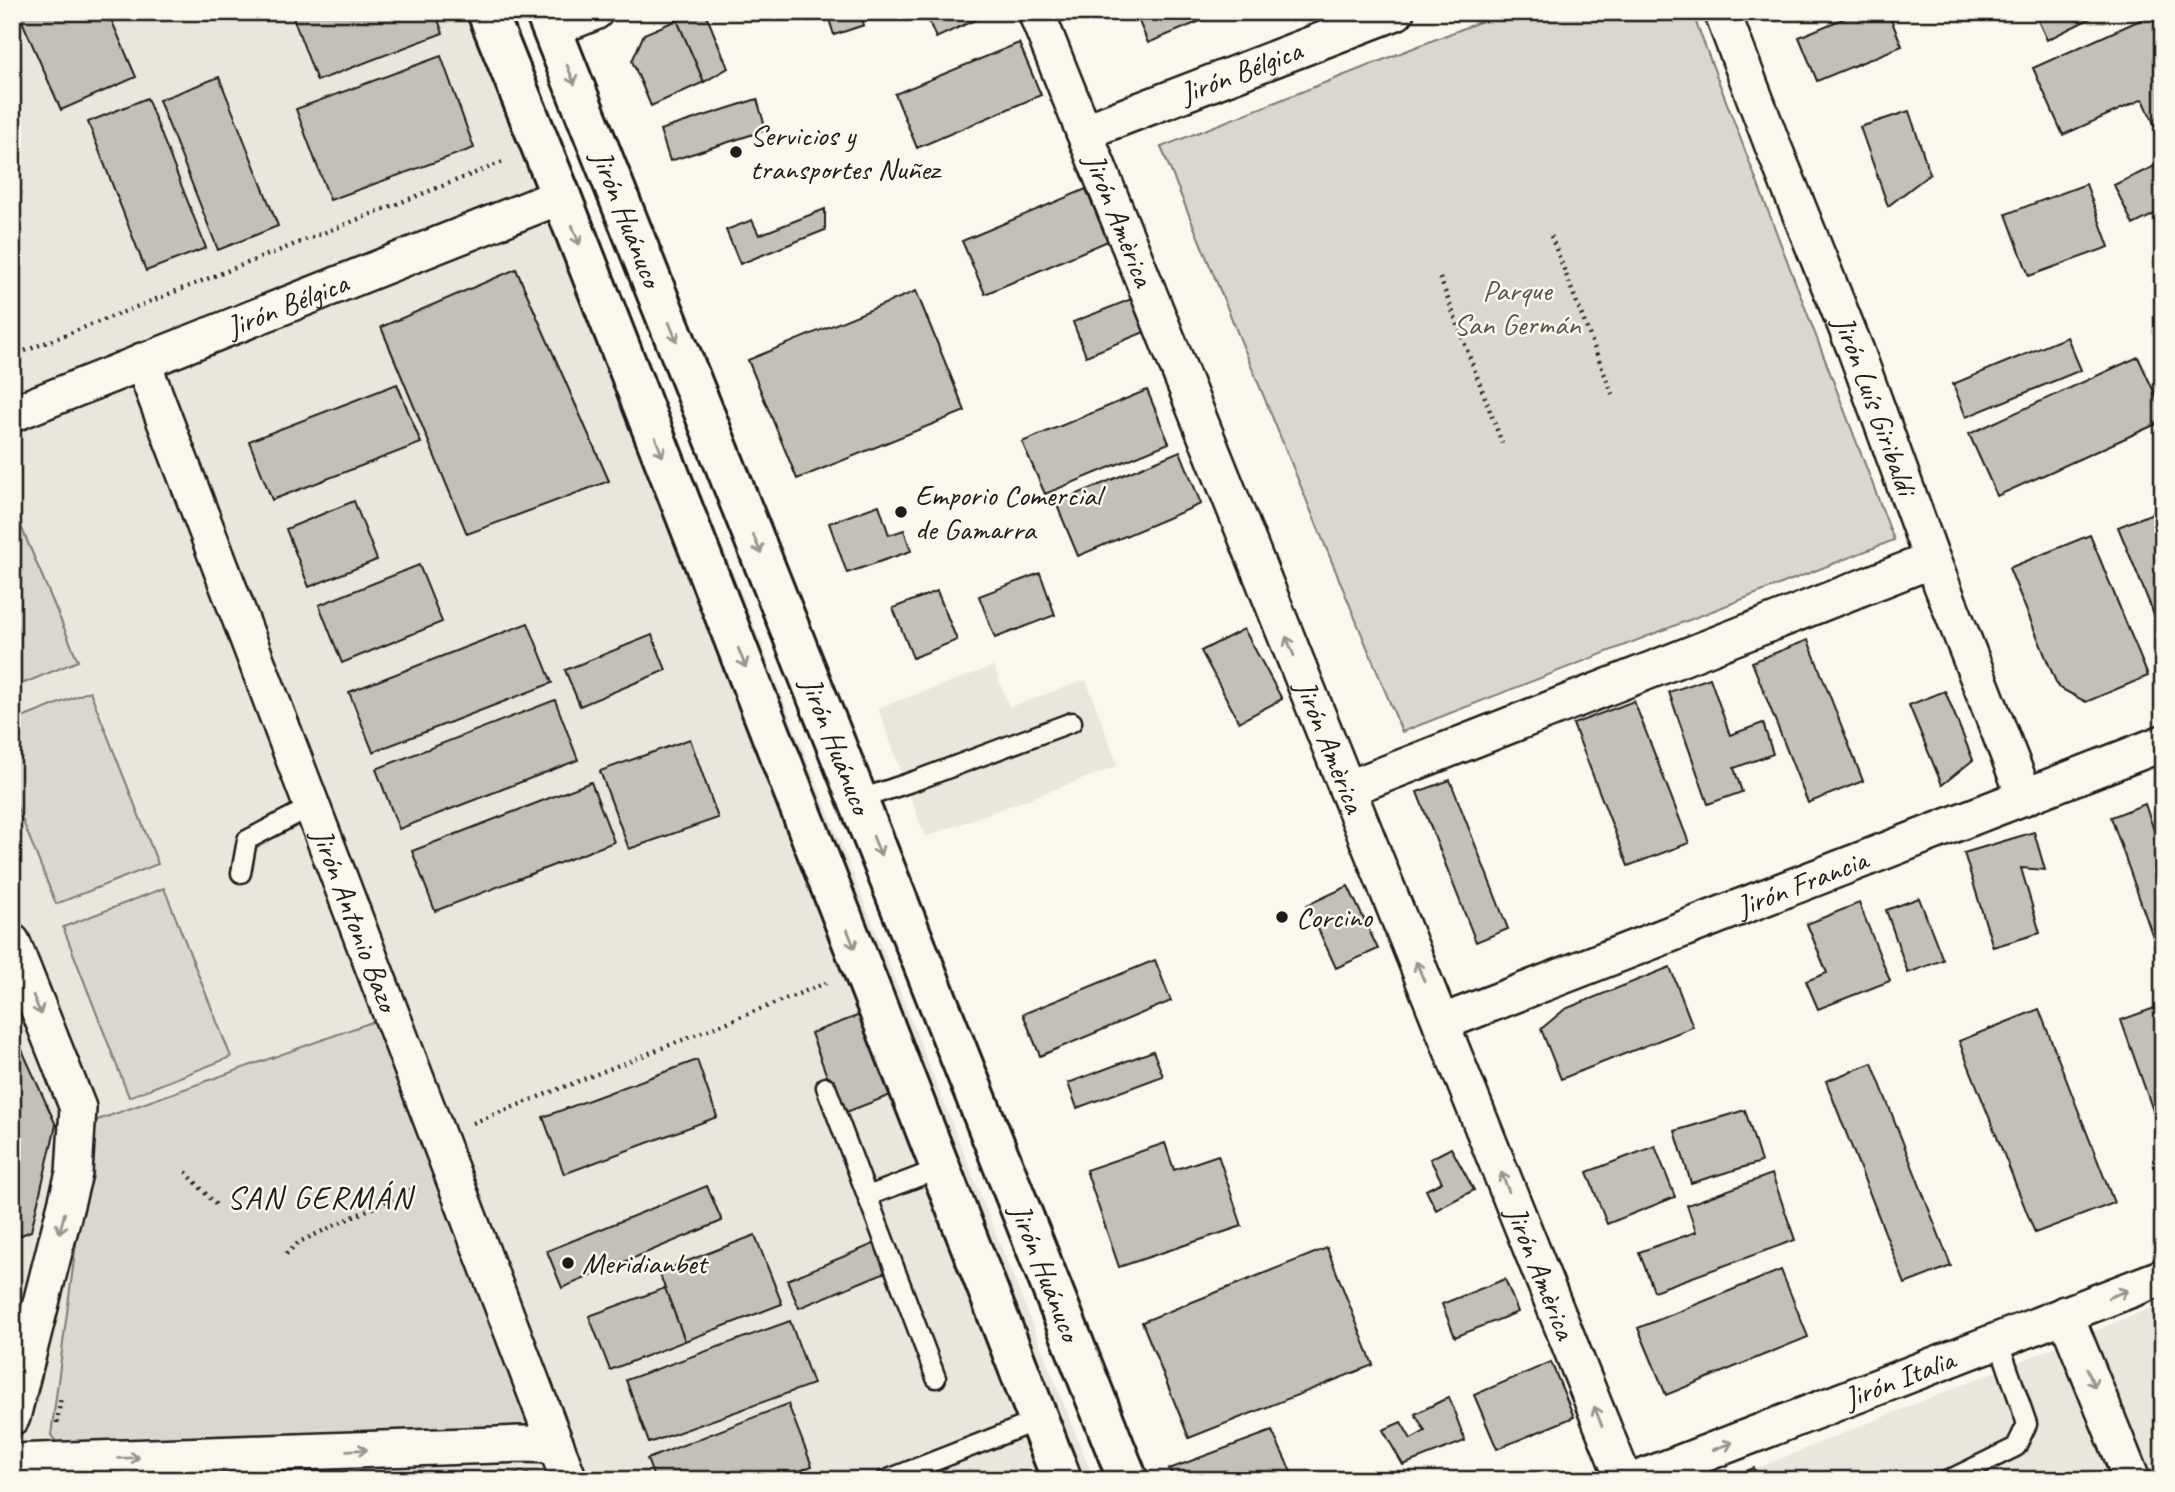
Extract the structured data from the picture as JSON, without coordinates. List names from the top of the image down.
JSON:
{
  "streets": {
    "street": [
      "Jirón Bélgica",
      "Jirón Huánuco",
      "Jirón Amèrica",
      "Jirón Luís Giribaldi",
      "Jirón Francia",
      "Jirón Antonio Bazo",
      "Jirón Italia"
    ]
  },
  "crossings": [
    ["Jirón Bélgica", "Jirón Huánuco"],
    ["Jirón Bélgica", "Jirón Amèrica"],
    ["Jirón Bélgica", "Jirón Antonio Bazo"],
    ["Jirón Amèrica", "Jirón Francia"],
    ["Jirón Luís Giribaldi", "Jirón Francia"]
  ],
  "one_way": ["Jirón Huánuco", "Jirón Amèrica", "Jirón Italia"],
  "districts": ["SAN GERMÁN"],
  "parks": ["Parque San Germán"],
  "places": [
    "Servicios y transportes Nuñez",
    "Emporio Comercial de Gamarra",
    "Corcino",
    "Meridianbet"
  ]
}
